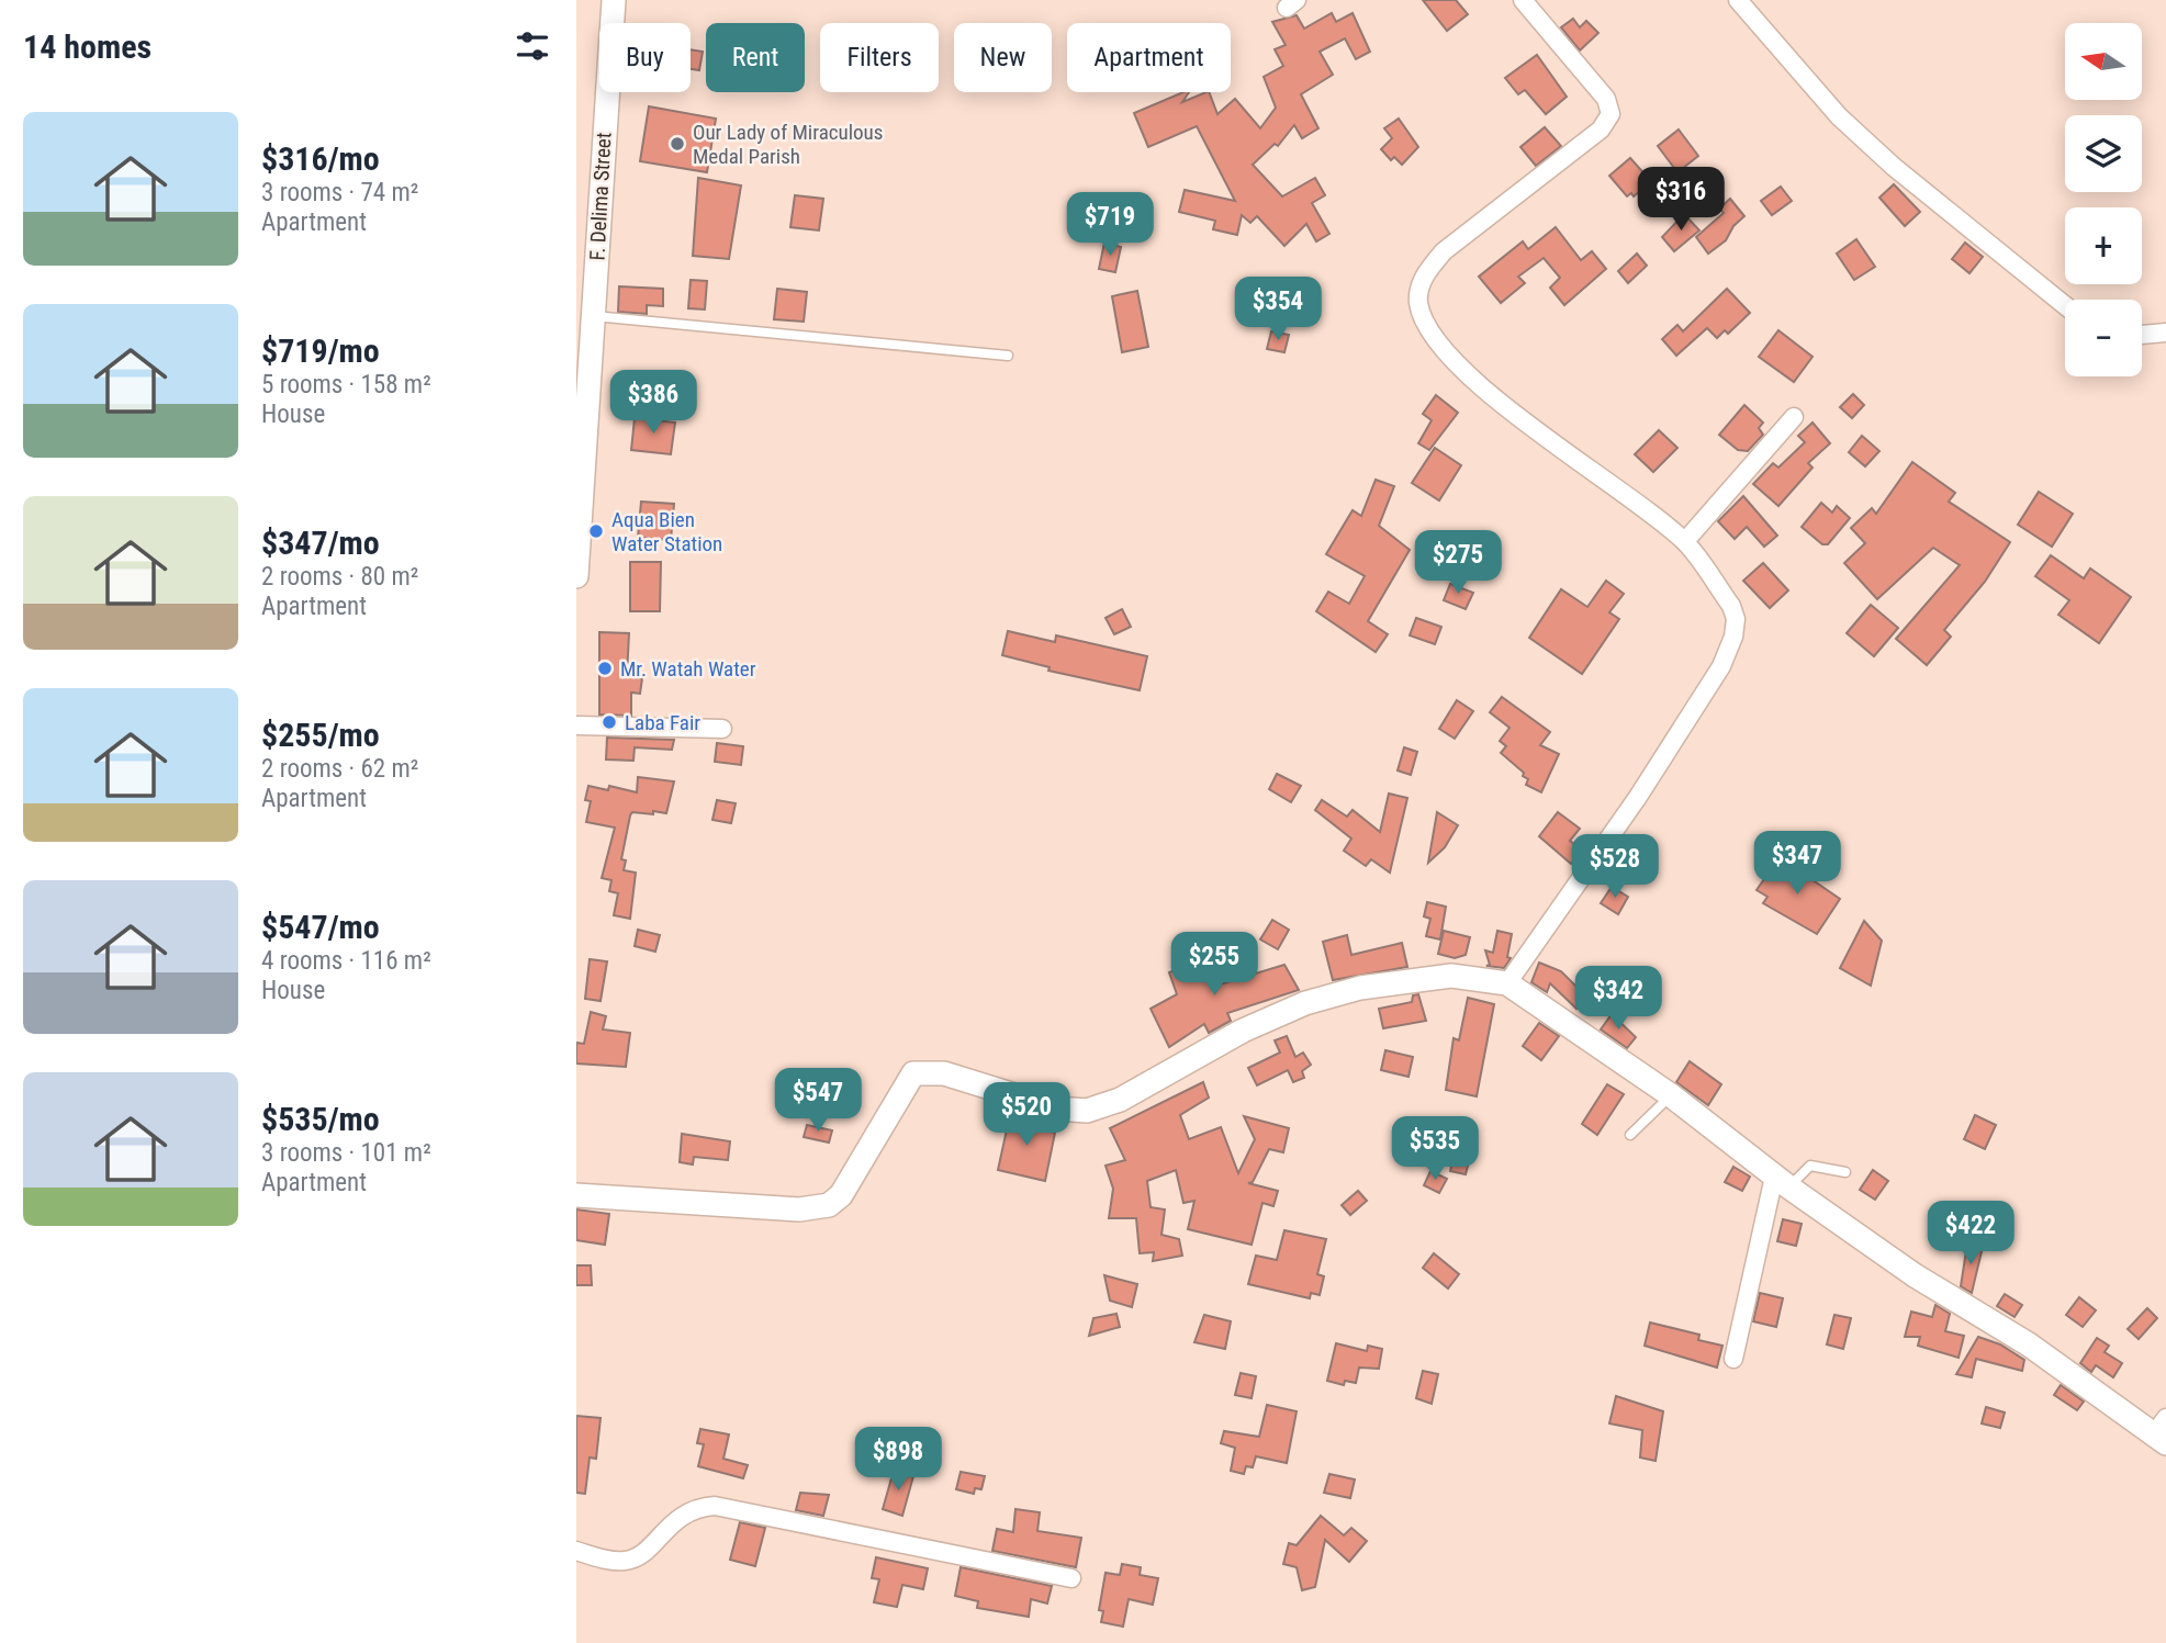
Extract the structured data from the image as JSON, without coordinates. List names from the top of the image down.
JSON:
{
  "streets": {
    "street": ["F. Delima Street"]
  },
  "places": [
    "Our Lady of Miraculous Medal Parish",
    "Aqua Bien Water Station",
    "Mr. Watah Water",
    "Laba Fair"
  ],
  "north": "left",
  "page": {
    "heading": "14 homes",
    "map_buttons": ["+", "−"],
    "chip": [
      "Buy",
      "Rent",
      "Filters",
      "New",
      "Apartment"
    ],
    "list": [
      {
        "name": "$316/mo",
        "note": "3 rooms · 74 m² · Apartment"
      },
      {
        "name": "$719/mo",
        "note": "5 rooms · 158 m² · House"
      },
      {
        "name": "$347/mo",
        "note": "2 rooms · 80 m² · Apartment"
      },
      {
        "name": "$255/mo",
        "note": "2 rooms · 62 m² · Apartment"
      },
      {
        "name": "$547/mo",
        "note": "4 rooms · 116 m² · House"
      },
      {
        "name": "$535/mo",
        "note": "3 rooms · 101 m² · Apartment"
      }
    ],
    "price": [
      "$316",
      "$719",
      "$354",
      "$386",
      "$275",
      "$347",
      "$528",
      "$255",
      "$342",
      "$547",
      "$520",
      "$535",
      "$422",
      "$898"
    ]
  }
}
